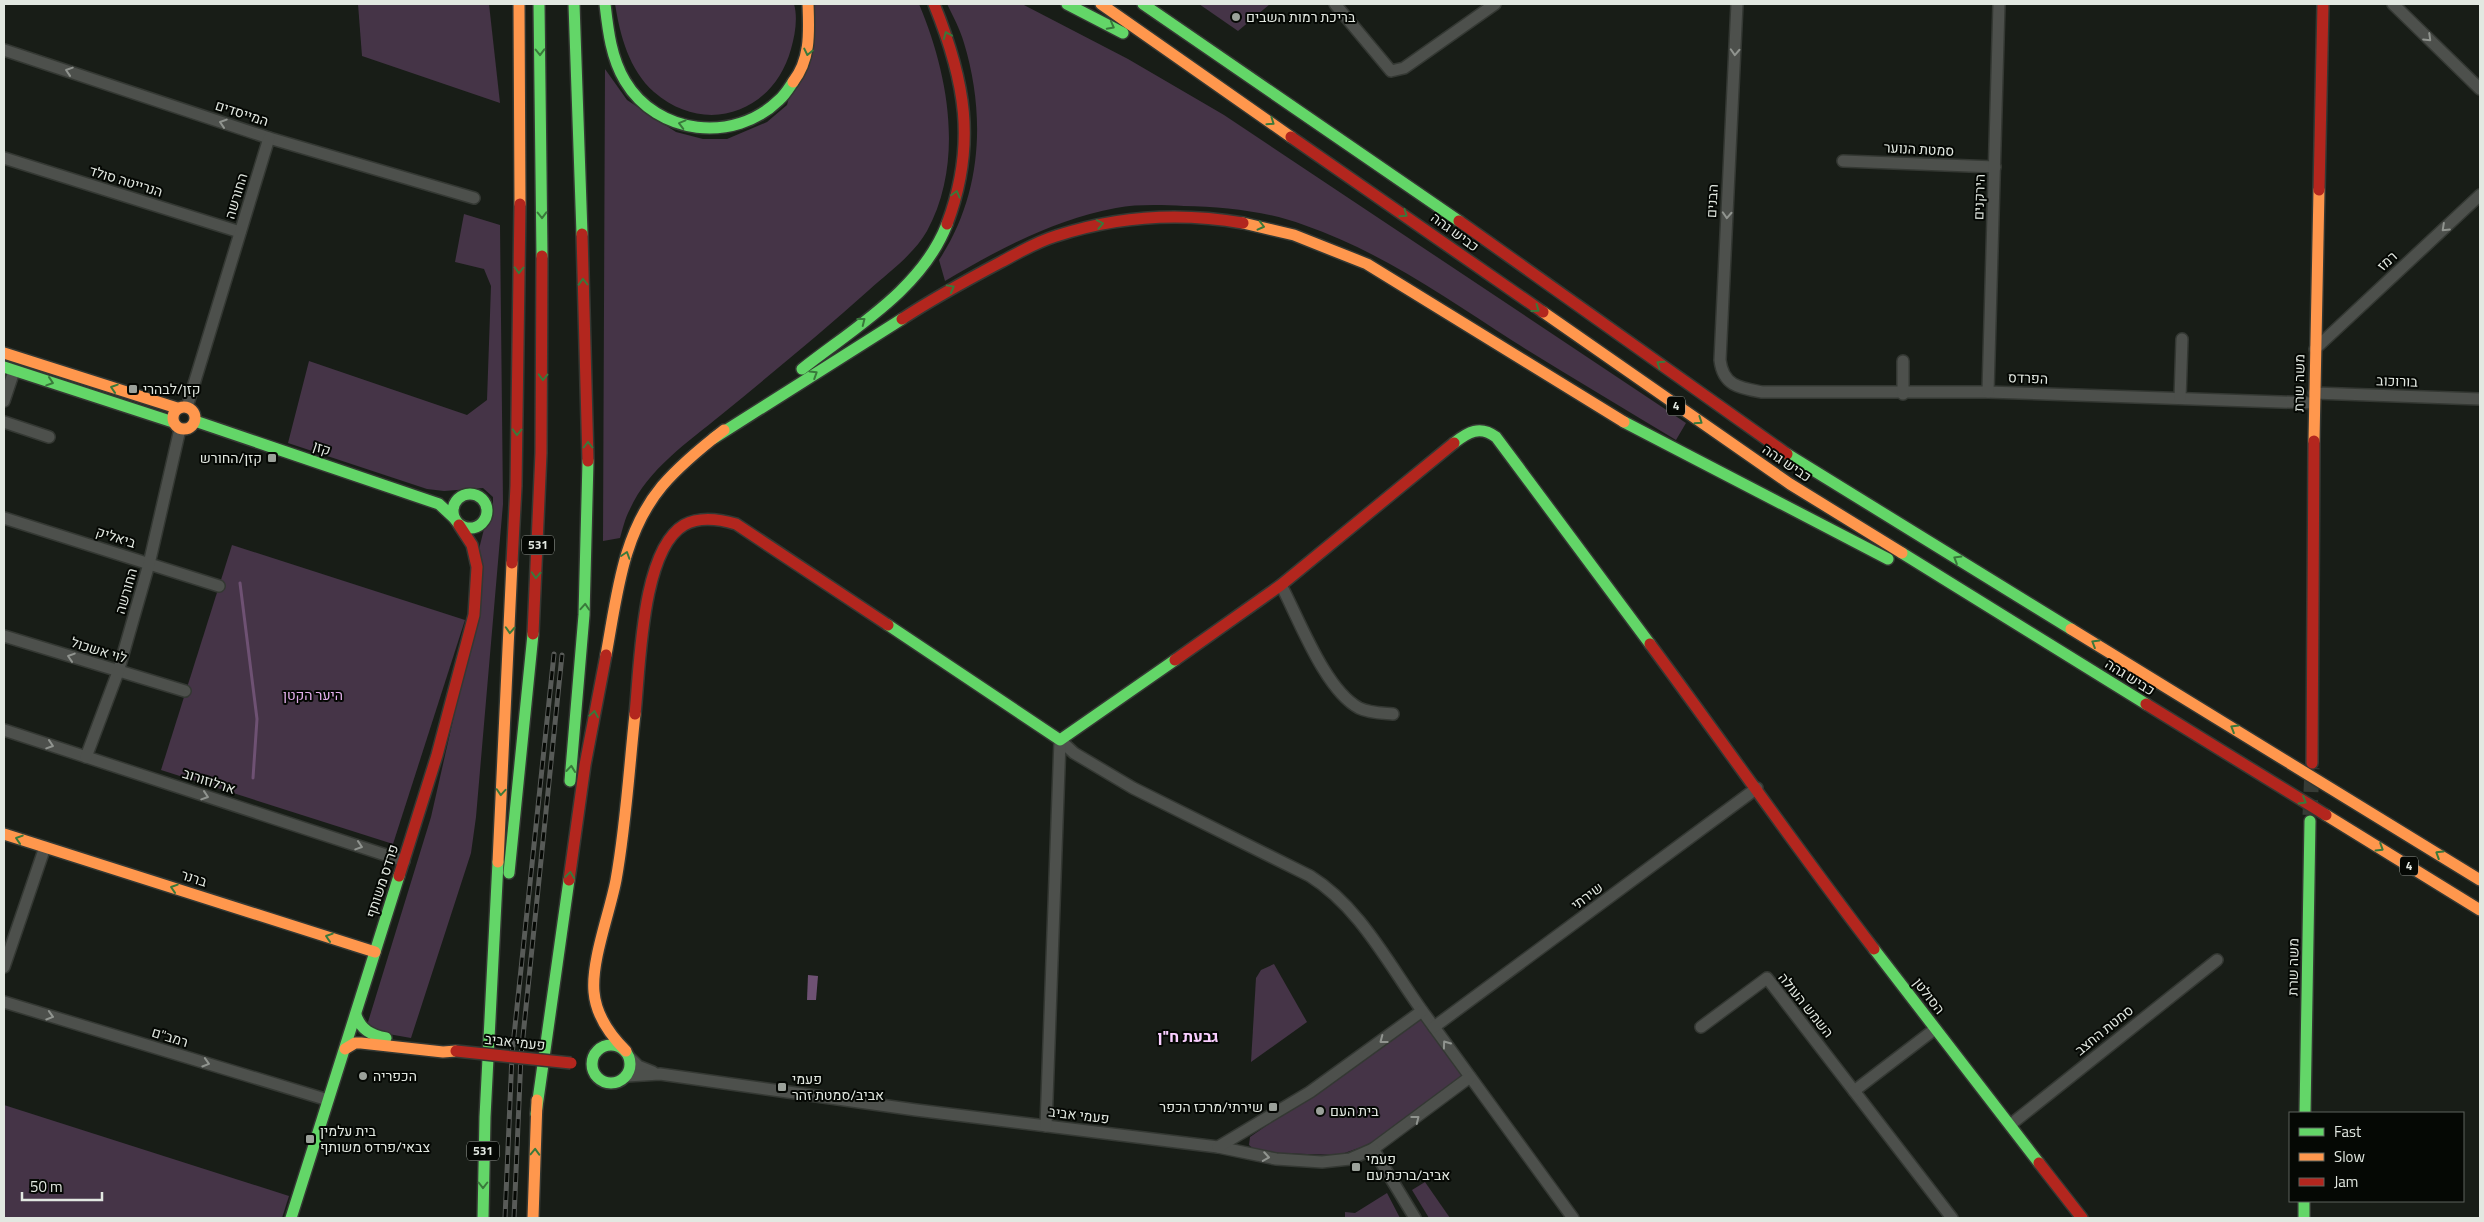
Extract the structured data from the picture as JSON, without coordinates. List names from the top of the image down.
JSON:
{
  "streets": {
    "main road": [
      "כביש גהה",
      "משה שרת",
      "4",
      "קזן",
      "531",
      "ברנר",
      "פרדס משותף",
      "הסולטן",
      "פעמי אביב"
    ],
    "street": [
      "המייסדים",
      "סמטת הנוער",
      "הנרייטה סולד",
      "החורשה",
      "הירקנים",
      "הבנים",
      "רמז",
      "הפרדס",
      "בורוכוב",
      "ביאליק",
      "לוי אשכול",
      "ארלוזורוב",
      "שירתי",
      "השמש העולה",
      "סמטת החצב",
      "רמב\"ם"
    ]
  },
  "crossings": [
    ["המייסדים", "החורשה"],
    ["סמטת הנוער", "הירקנים"],
    ["הנרייטה סולד", "החורשה"],
    ["החורשה", "קזן"],
    ["החורשה", "ביאליק"],
    ["החורשה", "לוי אשכול"],
    ["החורשה", "ארלוזורוב"],
    ["הירקנים", "הפרדס"],
    ["הבנים", "הפרדס"],
    ["רמז", "משה שרת"],
    ["הפרדס", "בורוכוב"],
    ["הפרדס", "משה שרת"],
    ["בורוכוב", "משה שרת"],
    ["קזן", "פרדס משותף"],
    ["ארלוזורוב", "פרדס משותף"],
    ["ברנר", "פרדס משותף"],
    ["פרדס משותף", "רמב\"ם"],
    ["פרדס משותף", "פעמי אביב"],
    ["שירתי", "הסולטן"],
    ["הסולטן", "סמטת החצב"]
  ],
  "one_way": [
    "המייסדים",
    "הבנים",
    "רמז",
    "לוי אשכול",
    "ארלוזורוב",
    "ברנר",
    "רמב\"ם"
  ],
  "districts": ["גבעת ח\"ן"],
  "parks": ["היער הקטן"],
  "places": {
    "other": ["בריכת רמות השבים", "הכפריה", "בית העם"],
    "transit": [
      "קזן/לבהרי",
      "קזן/החורש",
      "פעמי אביב/סמטת זהר",
      "שירתי/מרכז הכפר",
      "בית עלמין צבאי/פרדס משותף",
      "פעמי אביב/ברכת עם"
    ]
  },
  "legend": ["Fast", "Slow", "Jam"],
  "scale_bar": "50 m"
}
